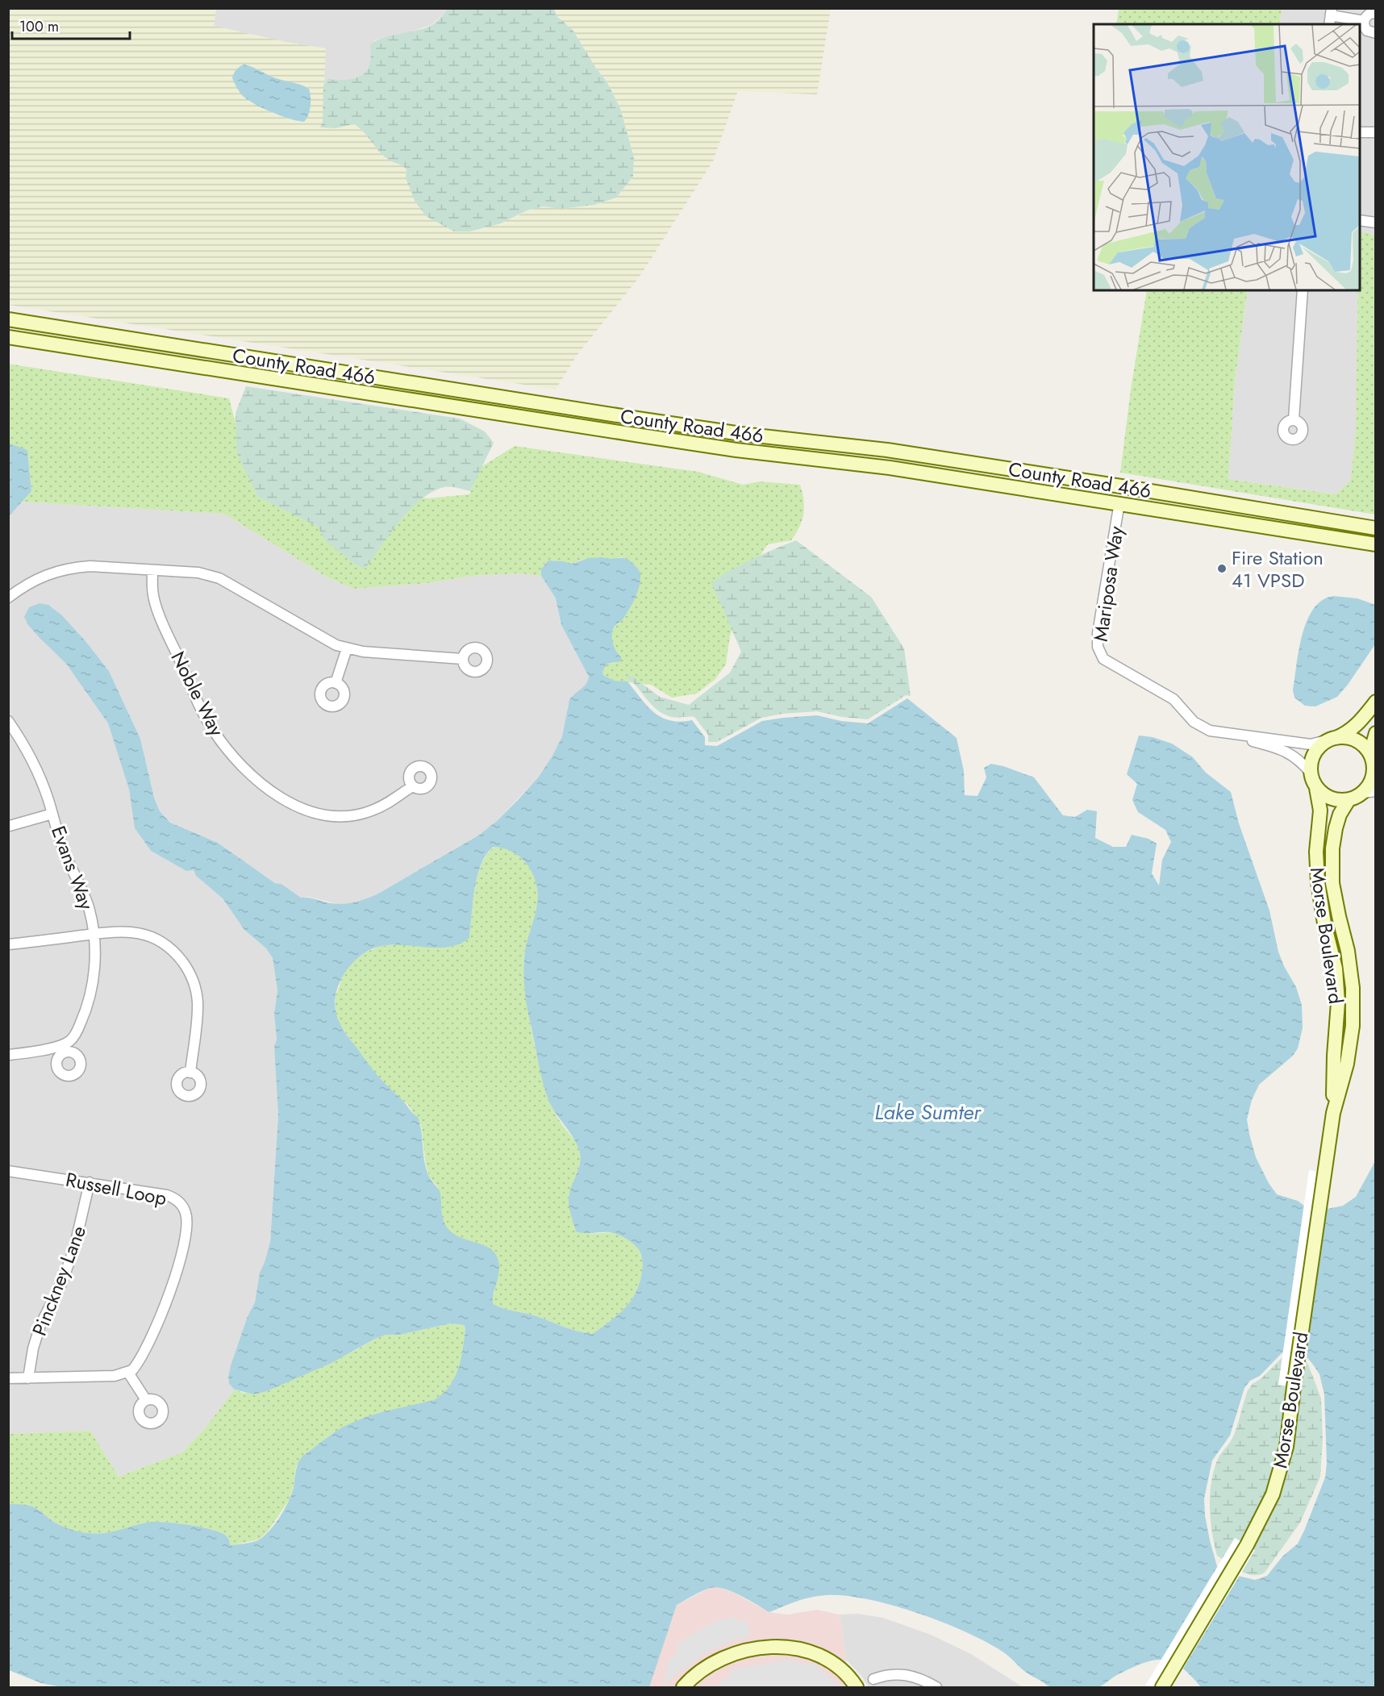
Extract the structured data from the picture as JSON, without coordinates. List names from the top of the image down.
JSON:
{
  "streets": {
    "main road": ["County Road 466", "Morse Boulevard"],
    "street": [
      "Mariposa Way",
      "Noble Way",
      "Evans Way",
      "Russell Loop",
      "Pinckney Lane"
    ]
  },
  "crossings": [
    ["County Road 466", "Mariposa Way"],
    ["Mariposa Way", "Morse Boulevard"],
    ["Russell Loop", "Pinckney Lane"]
  ],
  "water": ["Lake Sumter"],
  "places": ["Fire Station 41 VPSD"],
  "scale_bar": "100 m"
}
